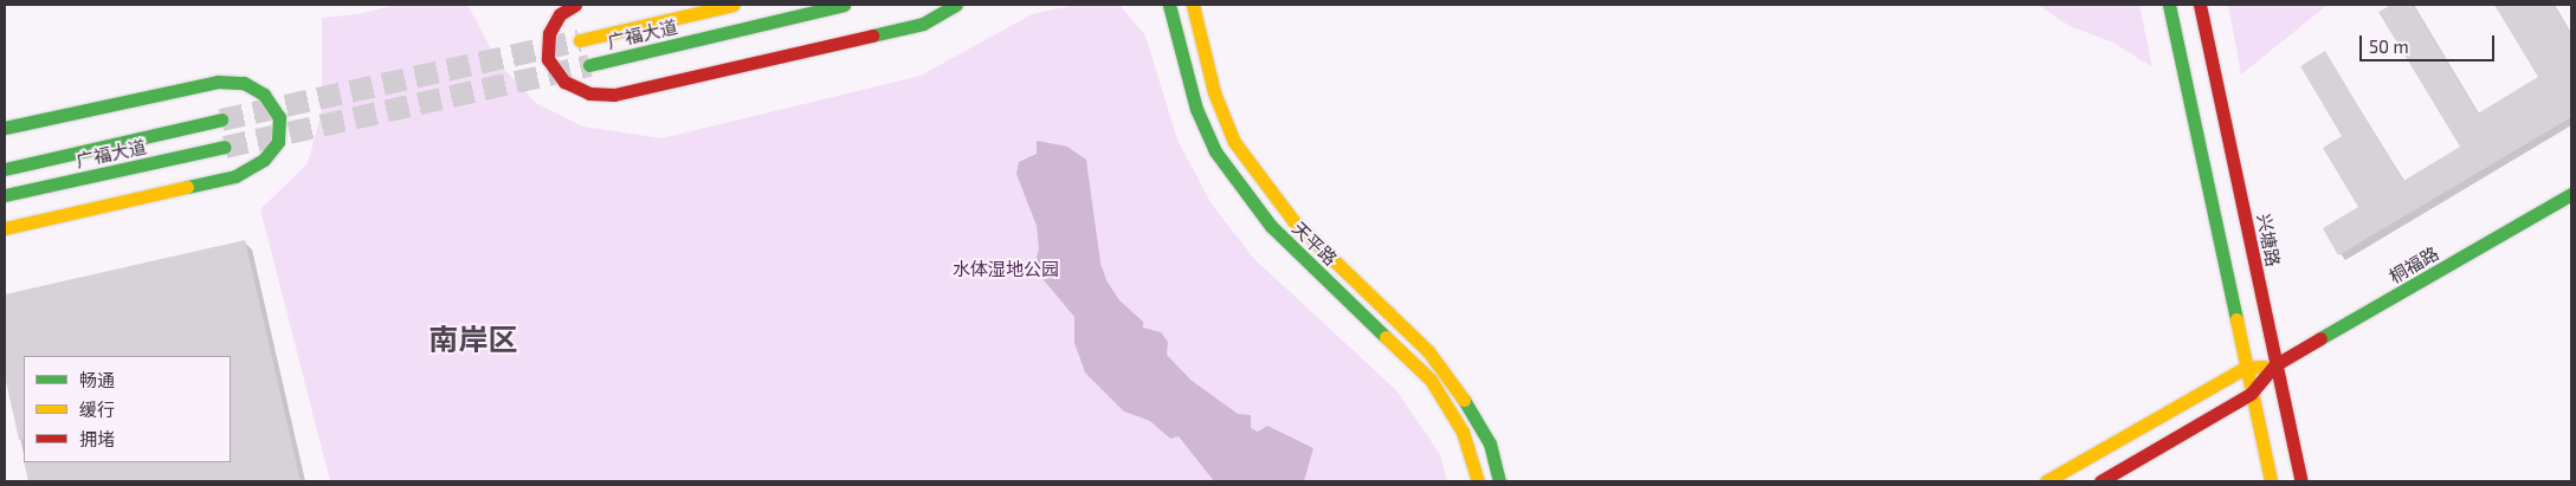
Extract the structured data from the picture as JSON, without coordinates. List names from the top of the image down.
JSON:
{
  "streets": {
    "main road": [
      "广福大道",
      "兴塘路",
      "天平路",
      "桐福路"
    ]
  },
  "crossings": [
    ["兴塘路", "桐福路"]
  ],
  "districts": ["南岸区"],
  "parks": ["水体湿地公园"],
  "legend": ["畅通", "缓行", "拥堵"],
  "scale_bar": "50 m"
}
